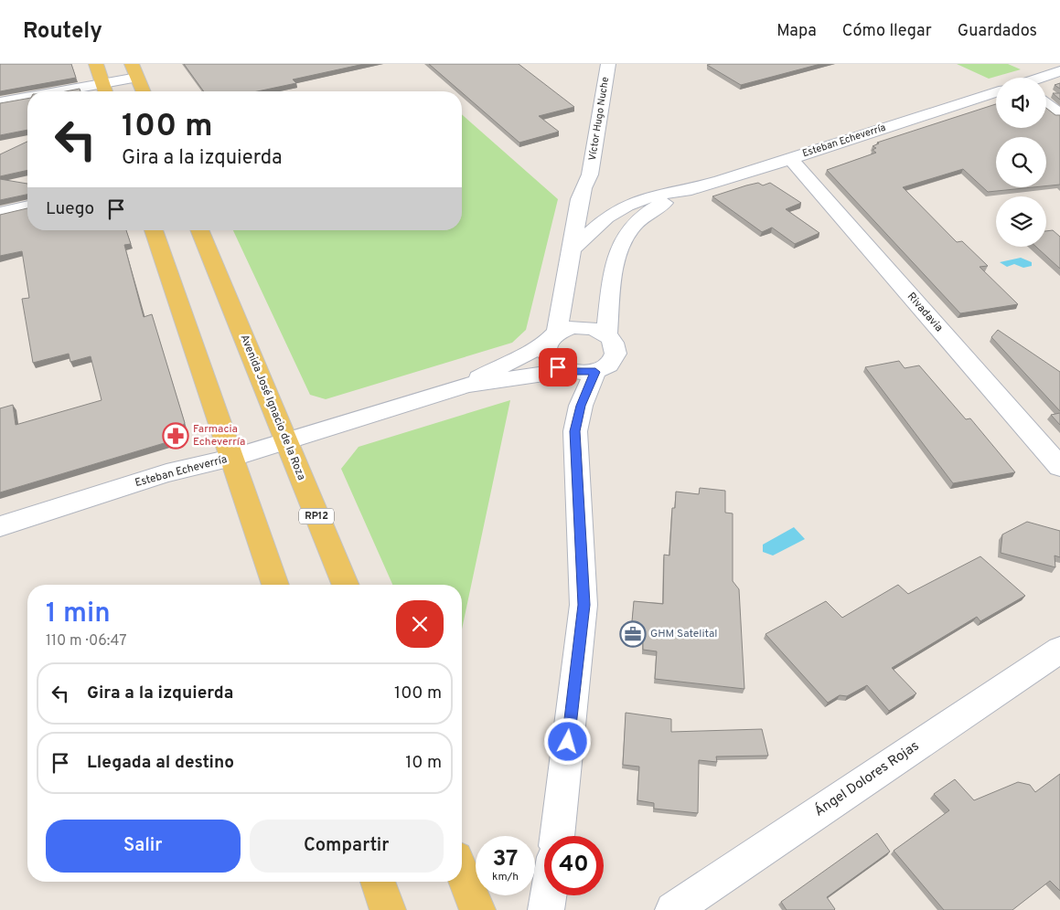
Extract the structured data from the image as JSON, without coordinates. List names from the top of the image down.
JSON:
{
  "streets": {
    "main road": ["Avenida José Ignacio de la Roza", "RP12"],
    "street": [
      "Víctor Hugo Nuche",
      "Esteban Echeverría",
      "Rivadavia",
      "Ángel Dolores Rojas"
    ]
  },
  "crossings": [
    ["Víctor Hugo Nuche", "Esteban Echeverría"],
    ["Esteban Echeverría", "Rivadavia"],
    ["Esteban Echeverría", "Avenida José Ignacio de la Roza"]
  ],
  "places": {
    "pharmacy": ["Farmacia Echeverría"],
    "office": ["GHM Satelital"]
  },
  "page": {
    "header": "Routely",
    "nav": ["Mapa", "Cómo llegar", "Guardados"],
    "turn": ["100 m", "Gira a la izquierda"],
    "then": "Luego",
    "heading": ["1 min", "110 m · 06:47"],
    "list": [
      {
        "name": "Gira a la izquierda",
        "value": "100 m"
      },
      {
        "name": "Llegada al destino",
        "value": "10 m"
      }
    ],
    "buttons": ["Salir", "Compartir"],
    "speed": "37 km/h",
    "limit": "40"
  }
}
